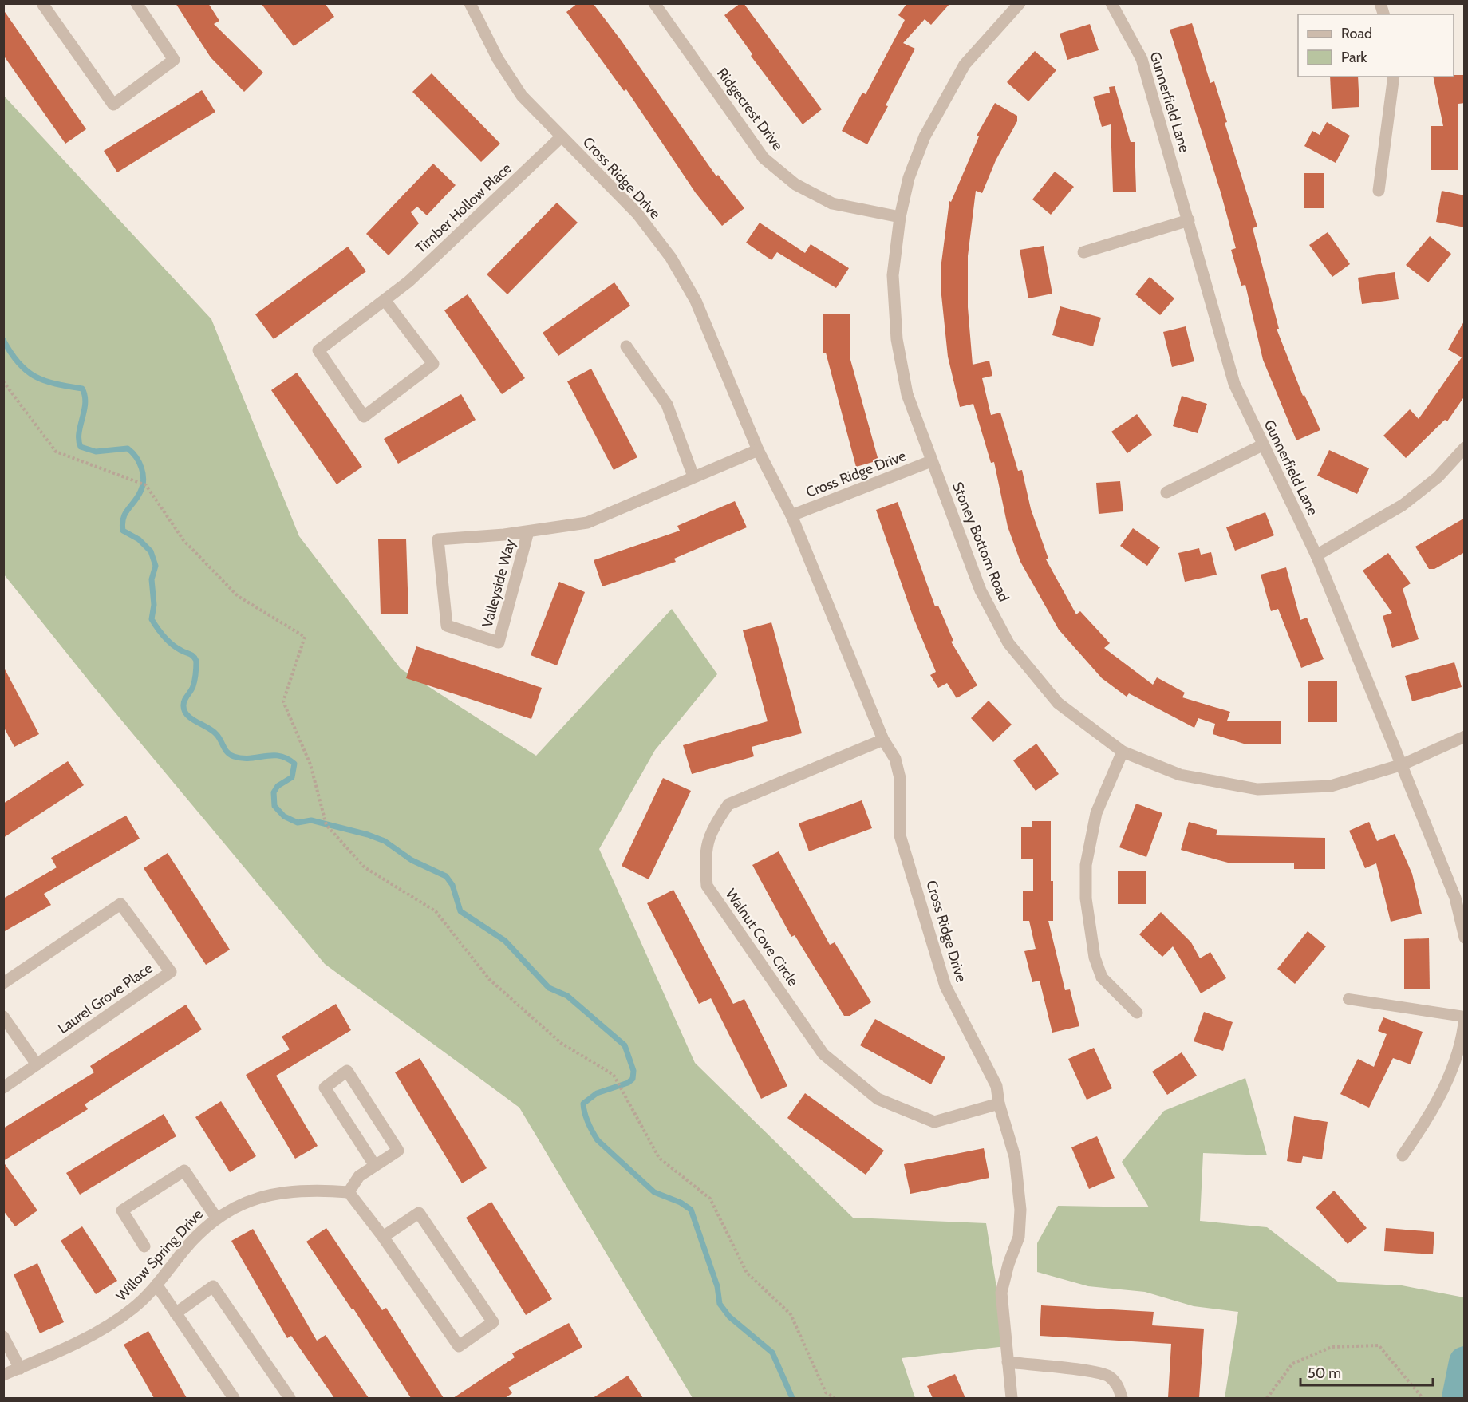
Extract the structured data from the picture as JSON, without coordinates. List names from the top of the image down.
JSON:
{
  "streets": {
    "street": [
      "Gunnerfield Lane",
      "Ridgecrest Drive",
      "Cross Ridge Drive",
      "Timber Hollow Place",
      "Stoney Bottom Road",
      "Valleyside Way",
      "Walnut Cove Circle",
      "Laurel Grove Place",
      "Willow Spring Drive"
    ]
  },
  "crossings": [
    ["Gunnerfield Lane", "Stoney Bottom Road"],
    ["Ridgecrest Drive", "Stoney Bottom Road"],
    ["Cross Ridge Drive", "Timber Hollow Place"],
    ["Cross Ridge Drive", "Stoney Bottom Road"],
    ["Cross Ridge Drive", "Valleyside Way"],
    ["Cross Ridge Drive", "Walnut Cove Circle"]
  ],
  "legend": ["Road", "Park"],
  "scale_bar": "50 m"
}
